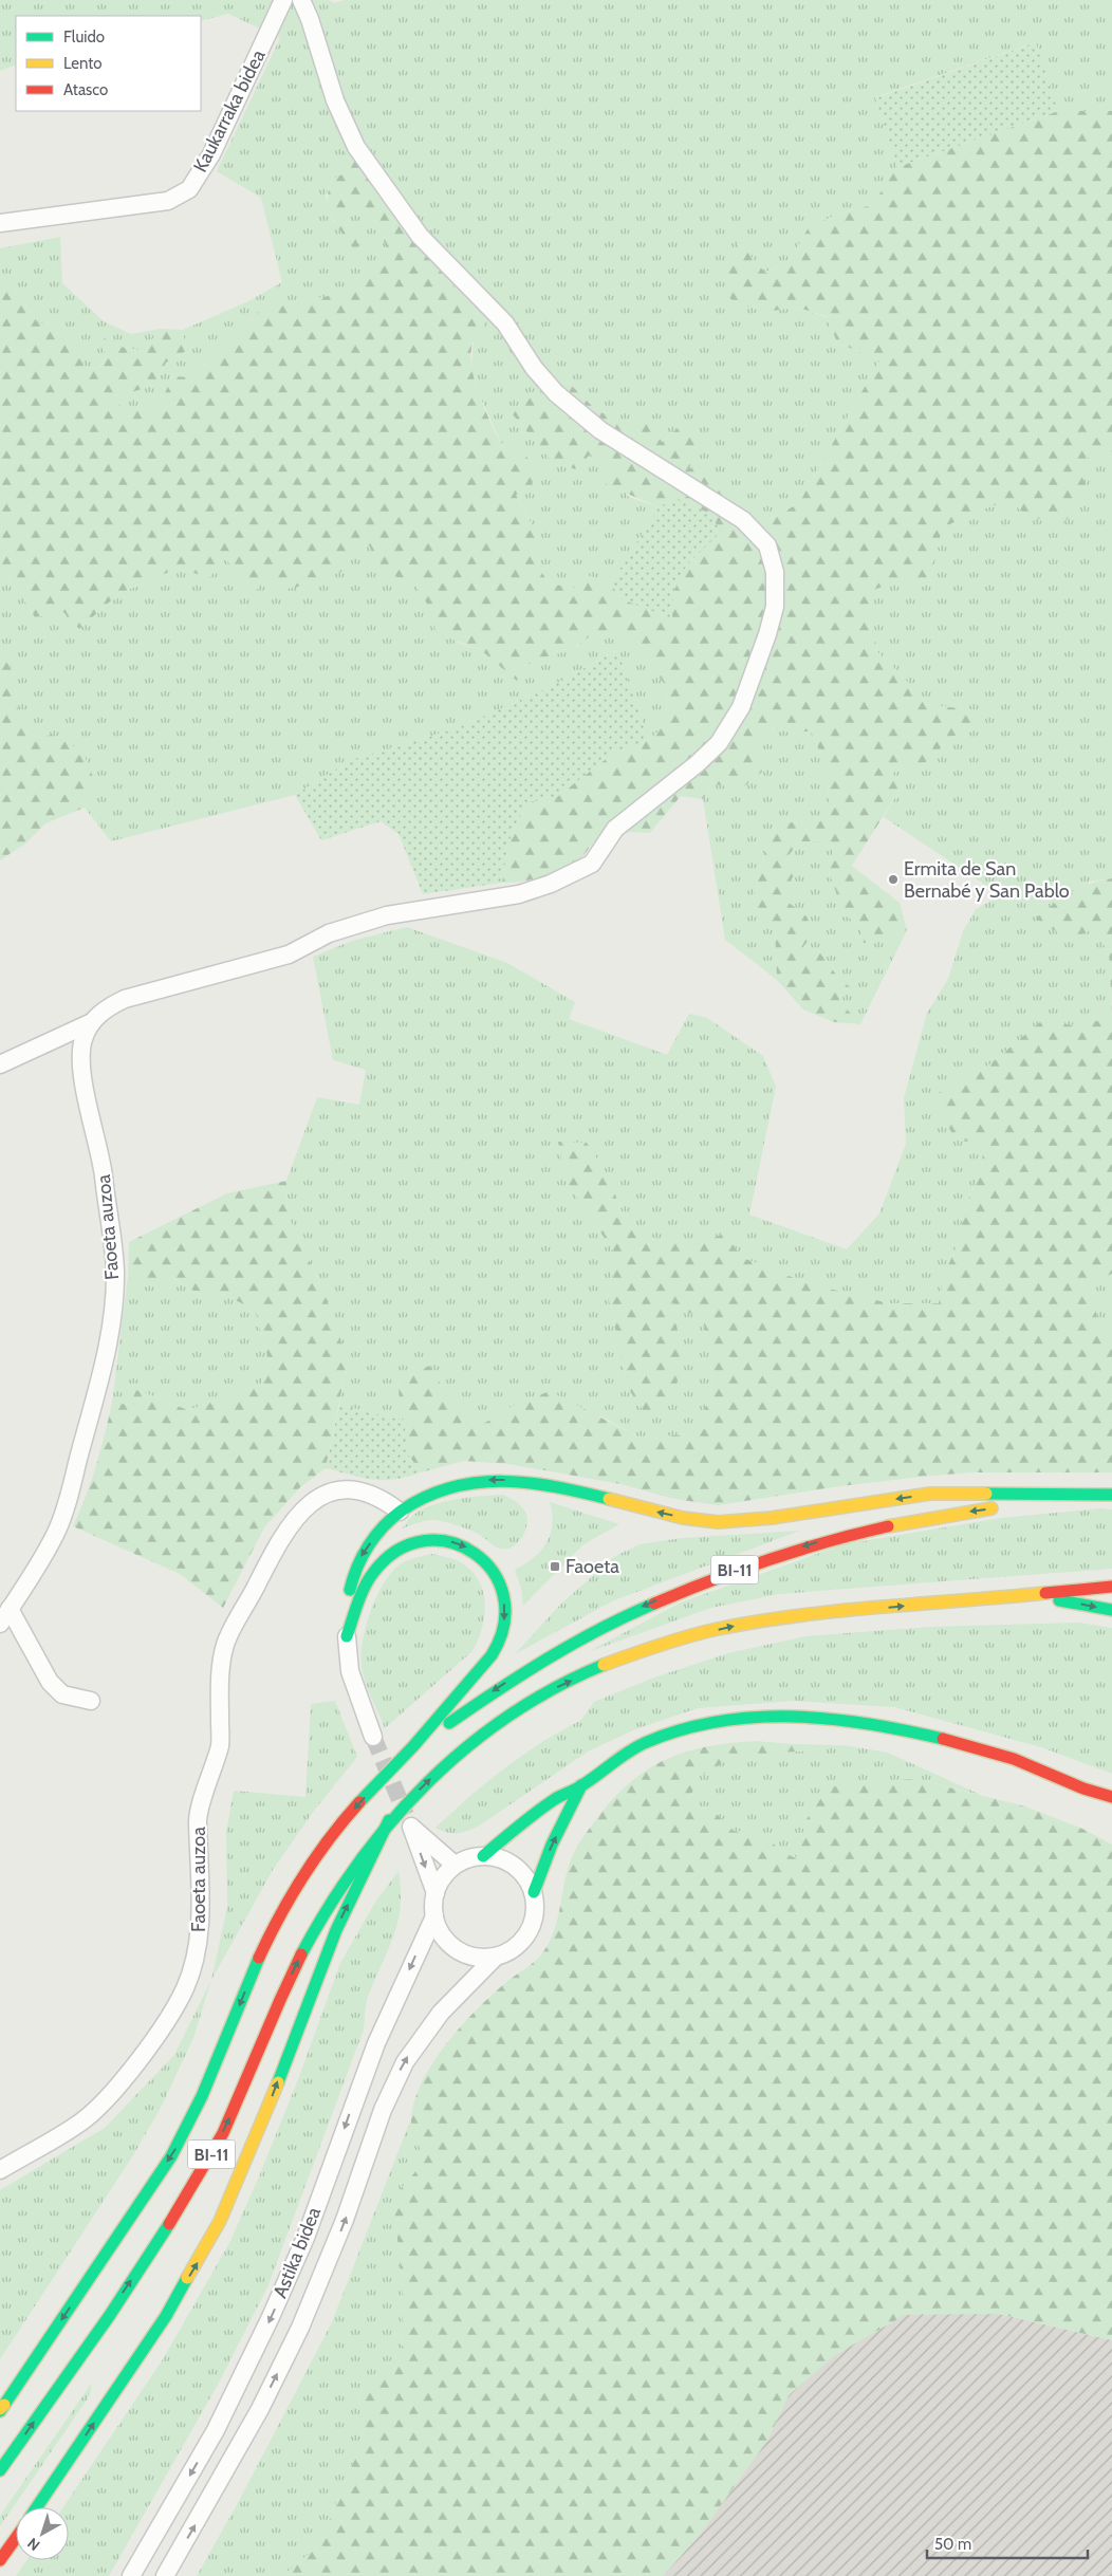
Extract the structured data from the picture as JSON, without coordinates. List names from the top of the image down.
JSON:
{
  "streets": {
    "main road": ["BI-11"],
    "street": ["Kaukarraka bidea", "Faoeta auzoa", "Astika bidea"]
  },
  "places": {
    "other": ["Ermita de San Bernabé y San Pablo"],
    "transit": ["Faoeta"]
  },
  "legend": ["Fluido", "Lento", "Atasco"],
  "scale_bar": "50 m",
  "north": "bottom left"
}
